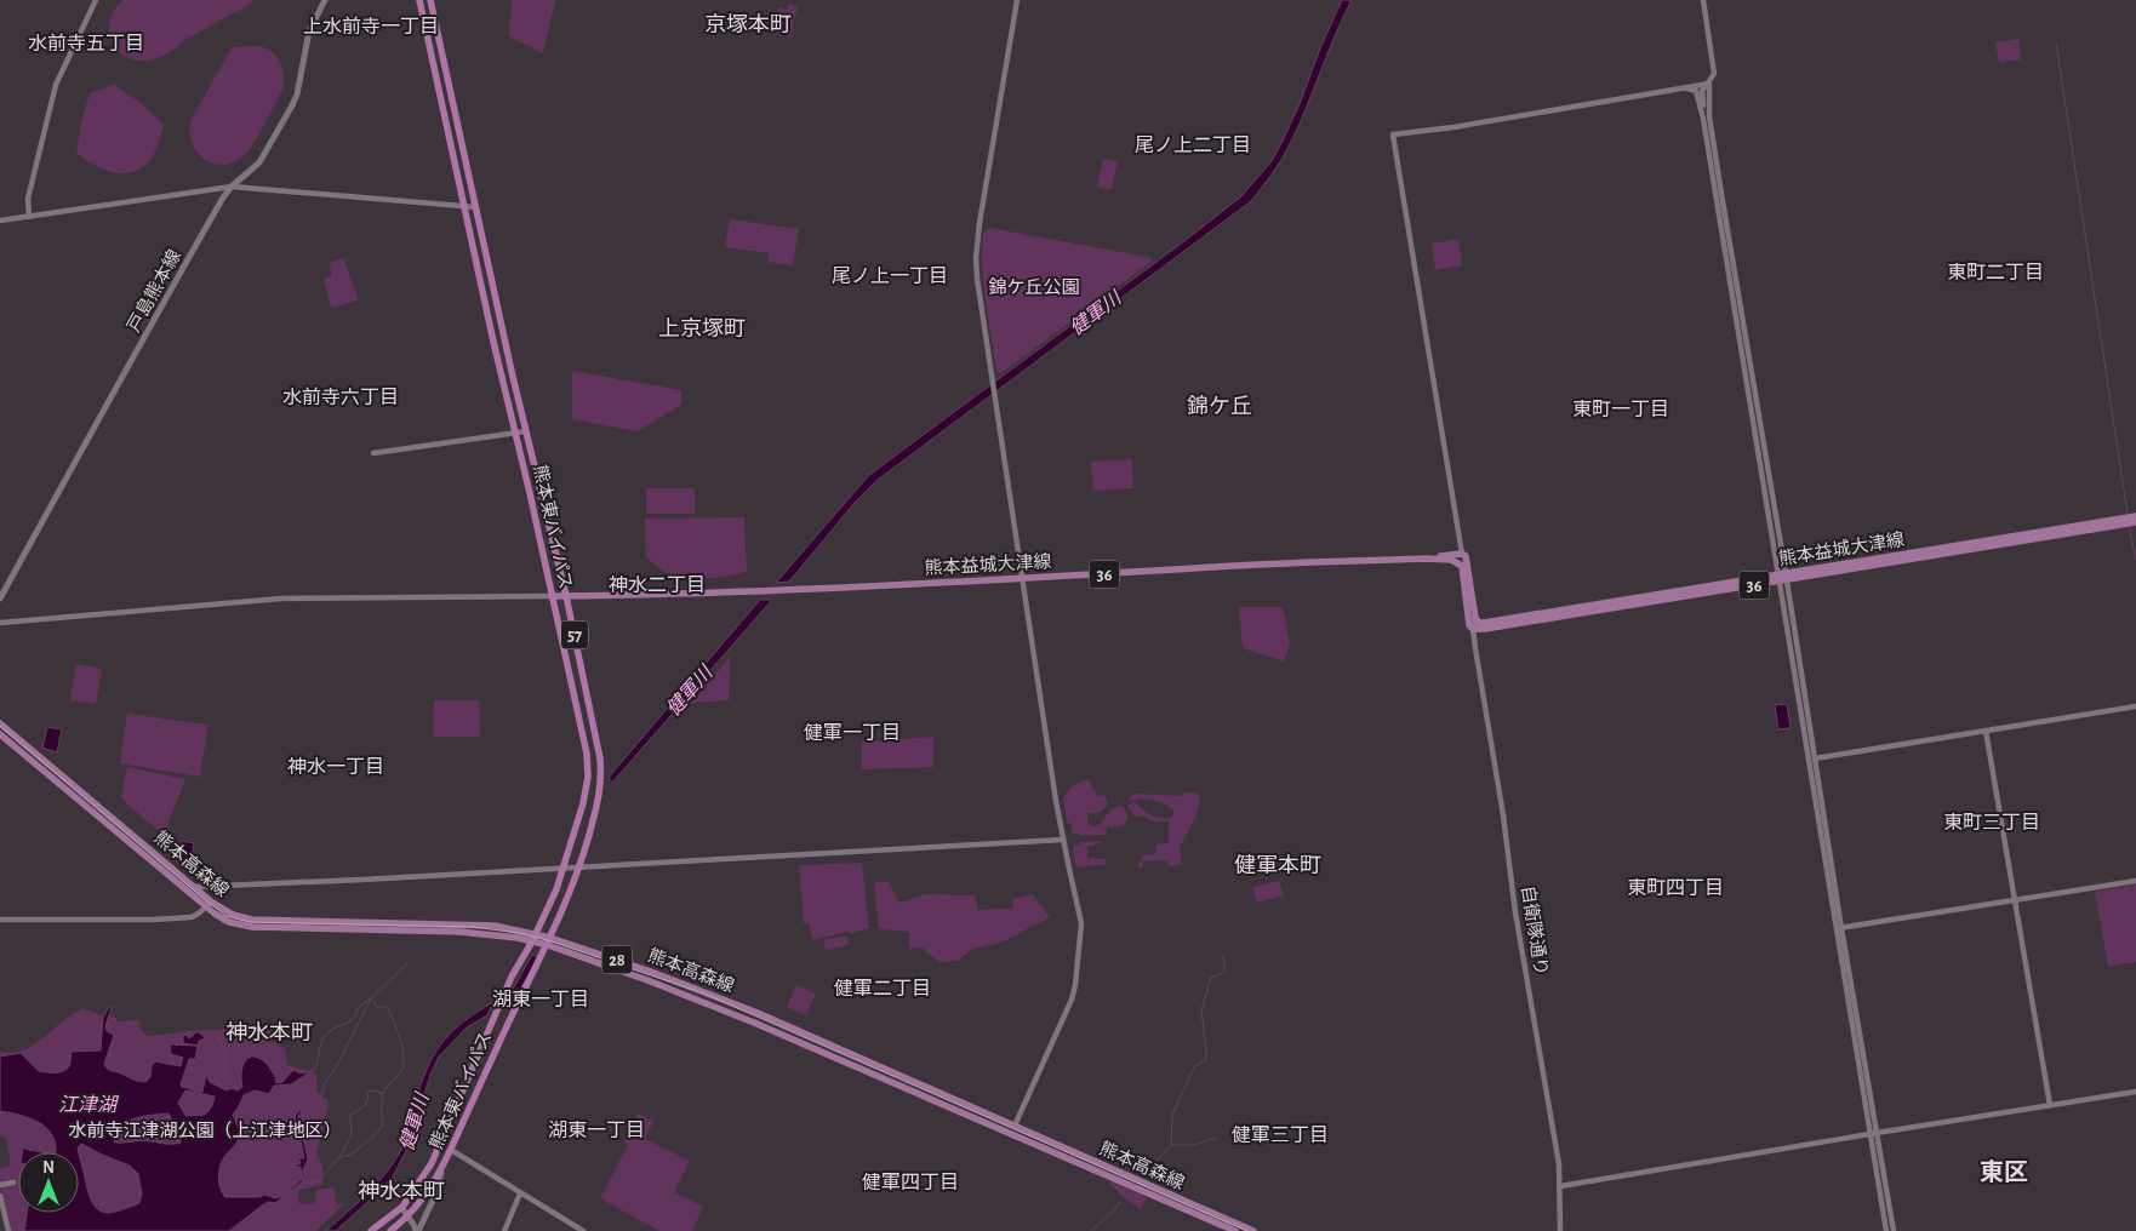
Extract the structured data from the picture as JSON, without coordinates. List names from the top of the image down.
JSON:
{
  "streets": {
    "highway": ["熊本東バイパス", "57"],
    "main road": [
      "戸島熊本線",
      "熊本益城大津線",
      "36",
      "熊本高森線",
      "28"
    ],
    "street": ["自衛隊通り"]
  },
  "crossings": [
    ["熊本東バイパス", "熊本益城大津線"],
    ["熊本東バイパス", "熊本高森線"],
    ["熊本益城大津線", "自衛隊通り"]
  ],
  "districts": [
    "京塚本町",
    "上水前寺一丁目",
    "水前寺五丁目",
    "尾ノ上二丁目",
    "東町二丁目",
    "尾ノ上一丁目",
    "上京塚町",
    "水前寺六丁目",
    "錦ケ丘",
    "東町一丁目",
    "神水二丁目",
    "健軍一丁目",
    "神水一丁目",
    "東町三丁目",
    "健軍本町",
    "東町四丁目",
    "健軍二丁目",
    "湖東一丁目",
    "神水本町",
    "湖東一丁目",
    "健軍三丁目",
    "東区",
    "健軍四丁目",
    "神水本町"
  ],
  "water": ["健軍川", "江津湖"],
  "parks": ["錦ケ丘公園", "水前寺江津湖公園（上江津地区）"],
  "north": "top"
}
